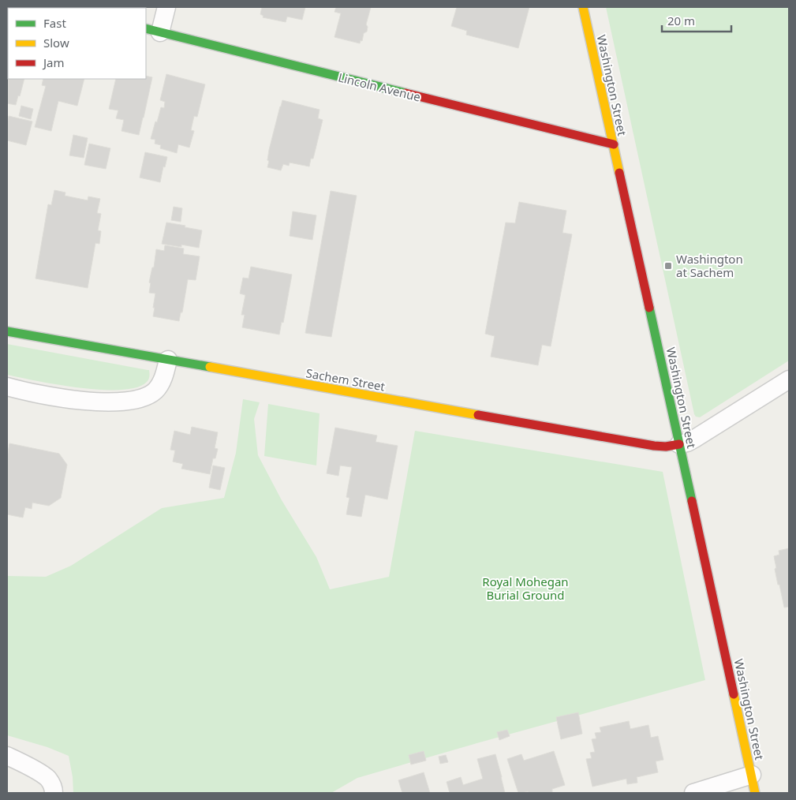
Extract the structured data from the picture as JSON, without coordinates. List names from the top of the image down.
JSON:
{
  "streets": {
    "main road": ["Washington Street", "Lincoln Avenue", "Sachem Street"]
  },
  "crossings": [
    ["Washington Street", "Lincoln Avenue"],
    ["Washington Street", "Sachem Street"]
  ],
  "parks": ["Royal Mohegan Burial Ground"],
  "places": {
    "transit": ["Washington at Sachem"]
  },
  "legend": ["Fast", "Slow", "Jam"],
  "scale_bar": "20 m"
}
